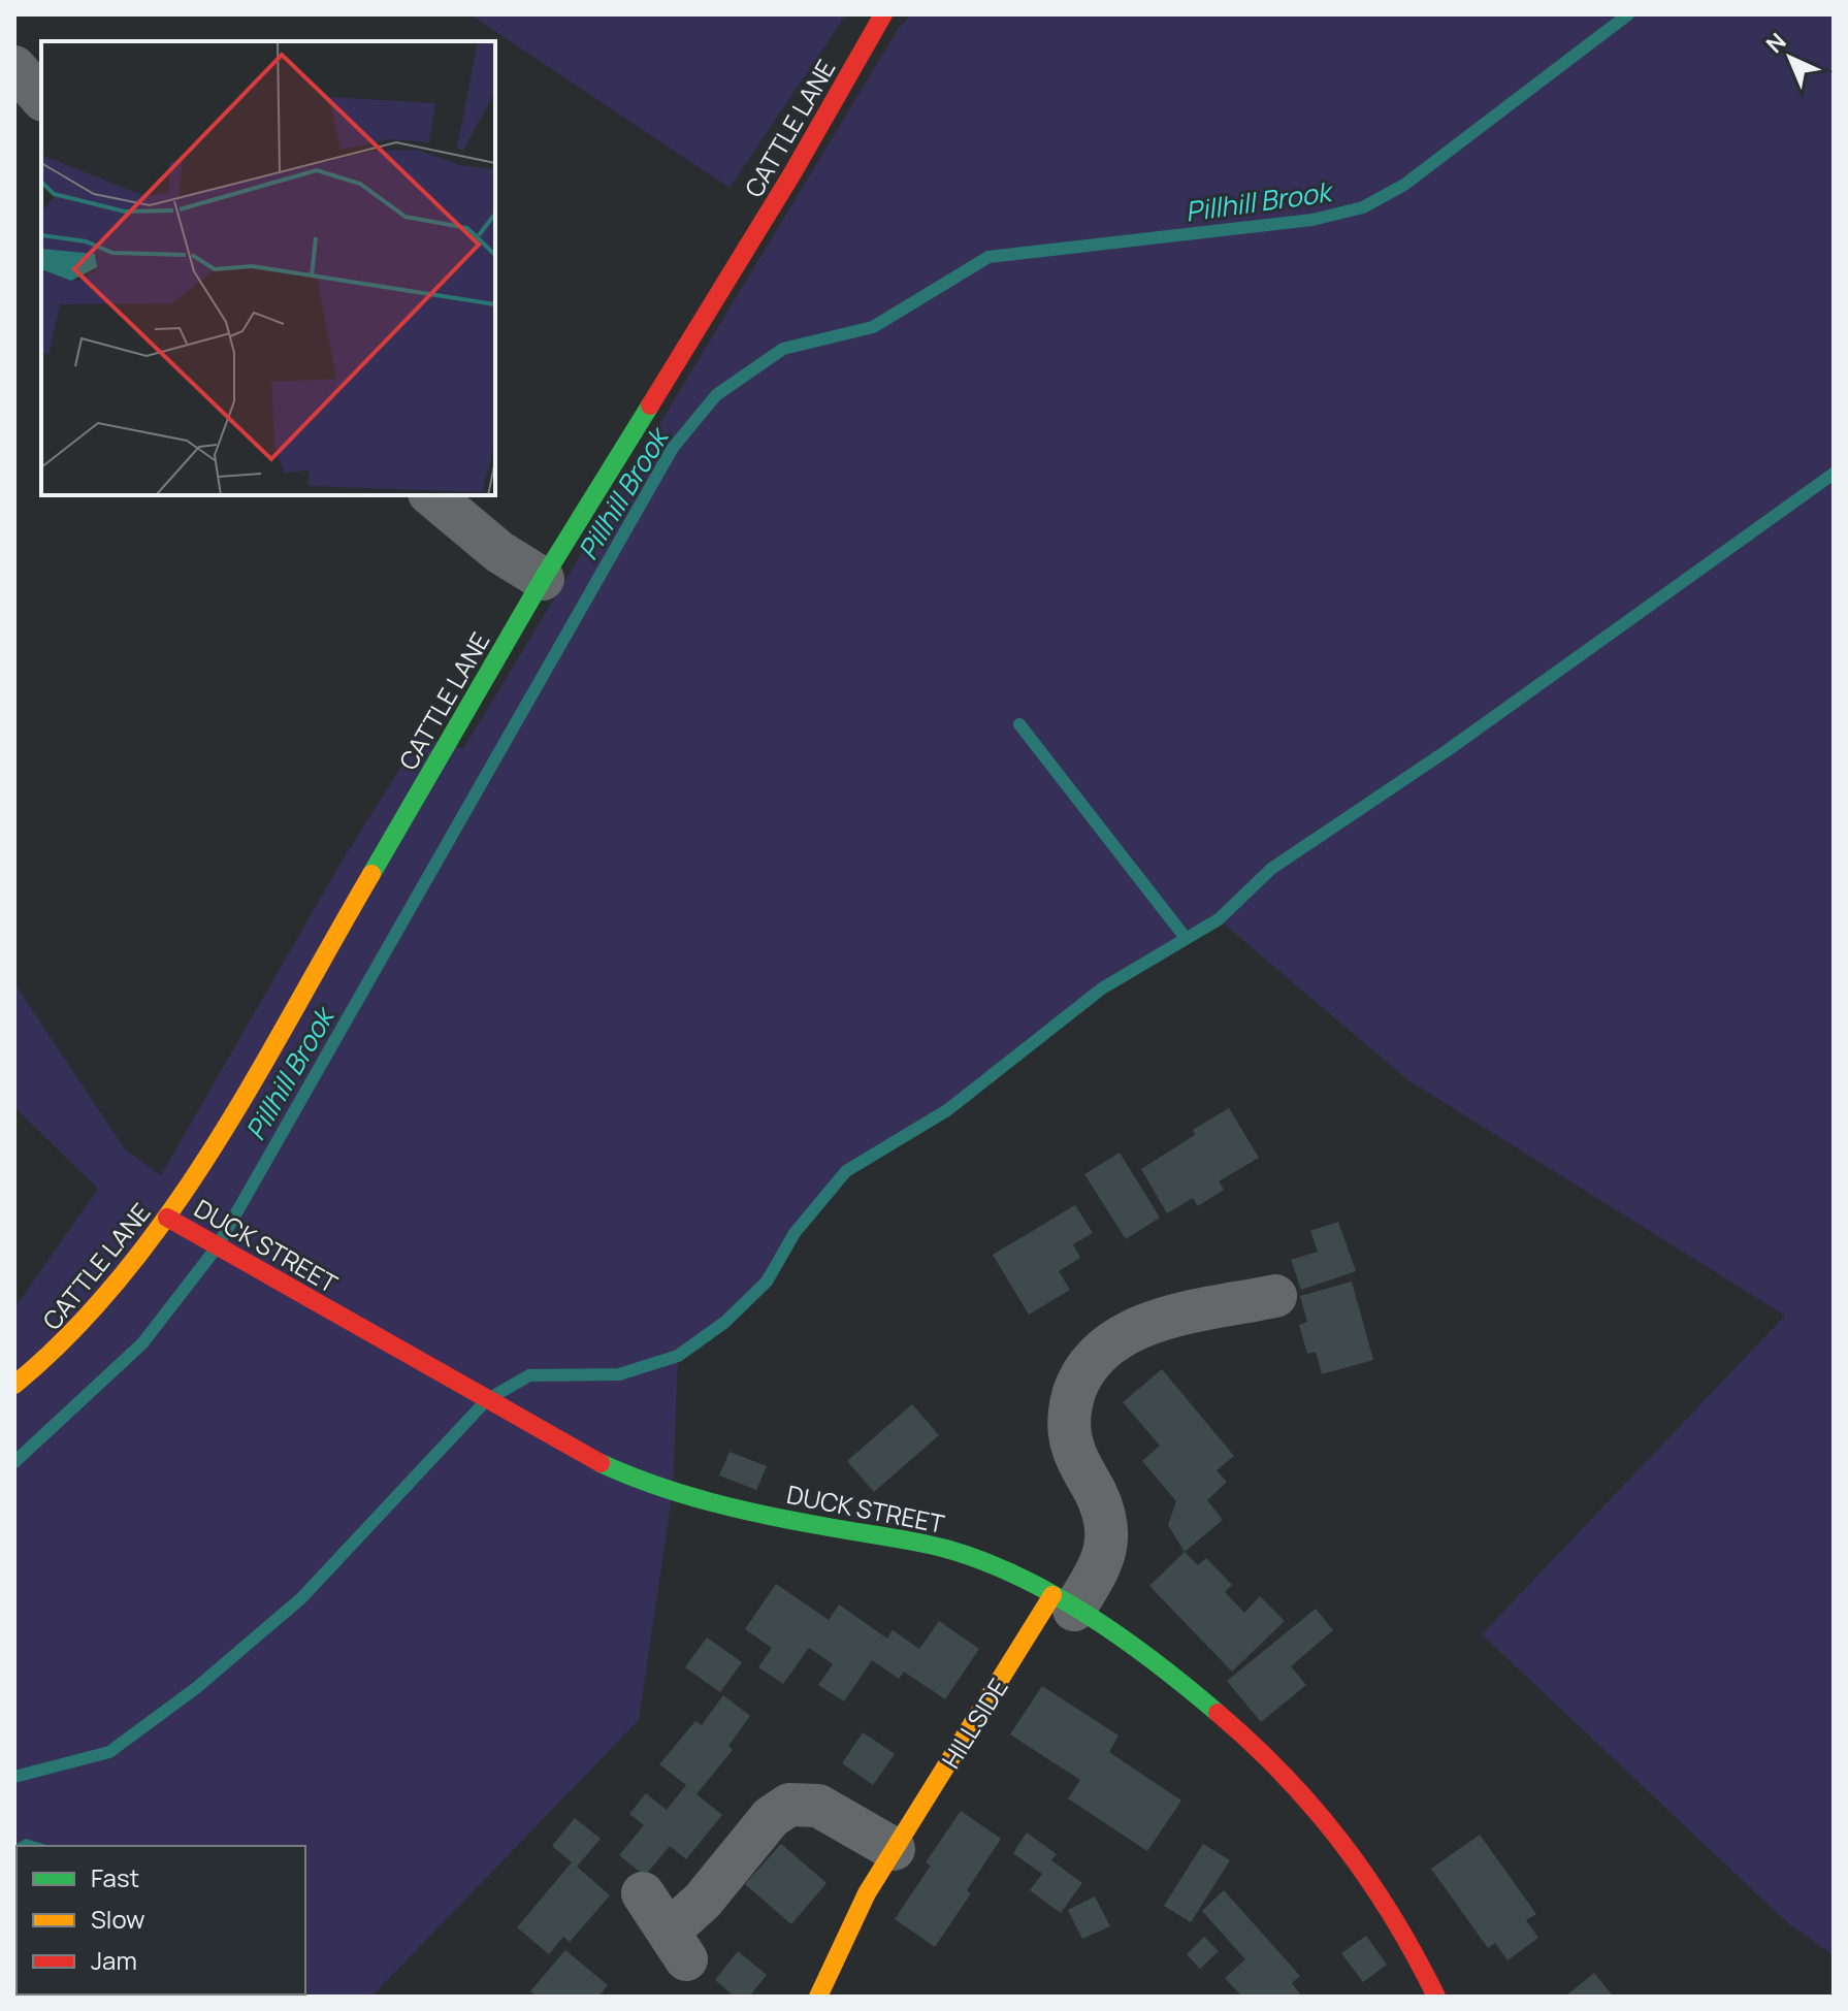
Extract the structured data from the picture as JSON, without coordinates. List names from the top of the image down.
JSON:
{
  "streets": {
    "street": ["CATTLE LANE", "DUCK STREET", "HILLSIDE"]
  },
  "crossings": [
    ["CATTLE LANE", "DUCK STREET"],
    ["DUCK STREET", "HILLSIDE"]
  ],
  "water": ["Pillhill Brook"],
  "legend": ["Fast", "Slow", "Jam"],
  "north": "top left"
}
